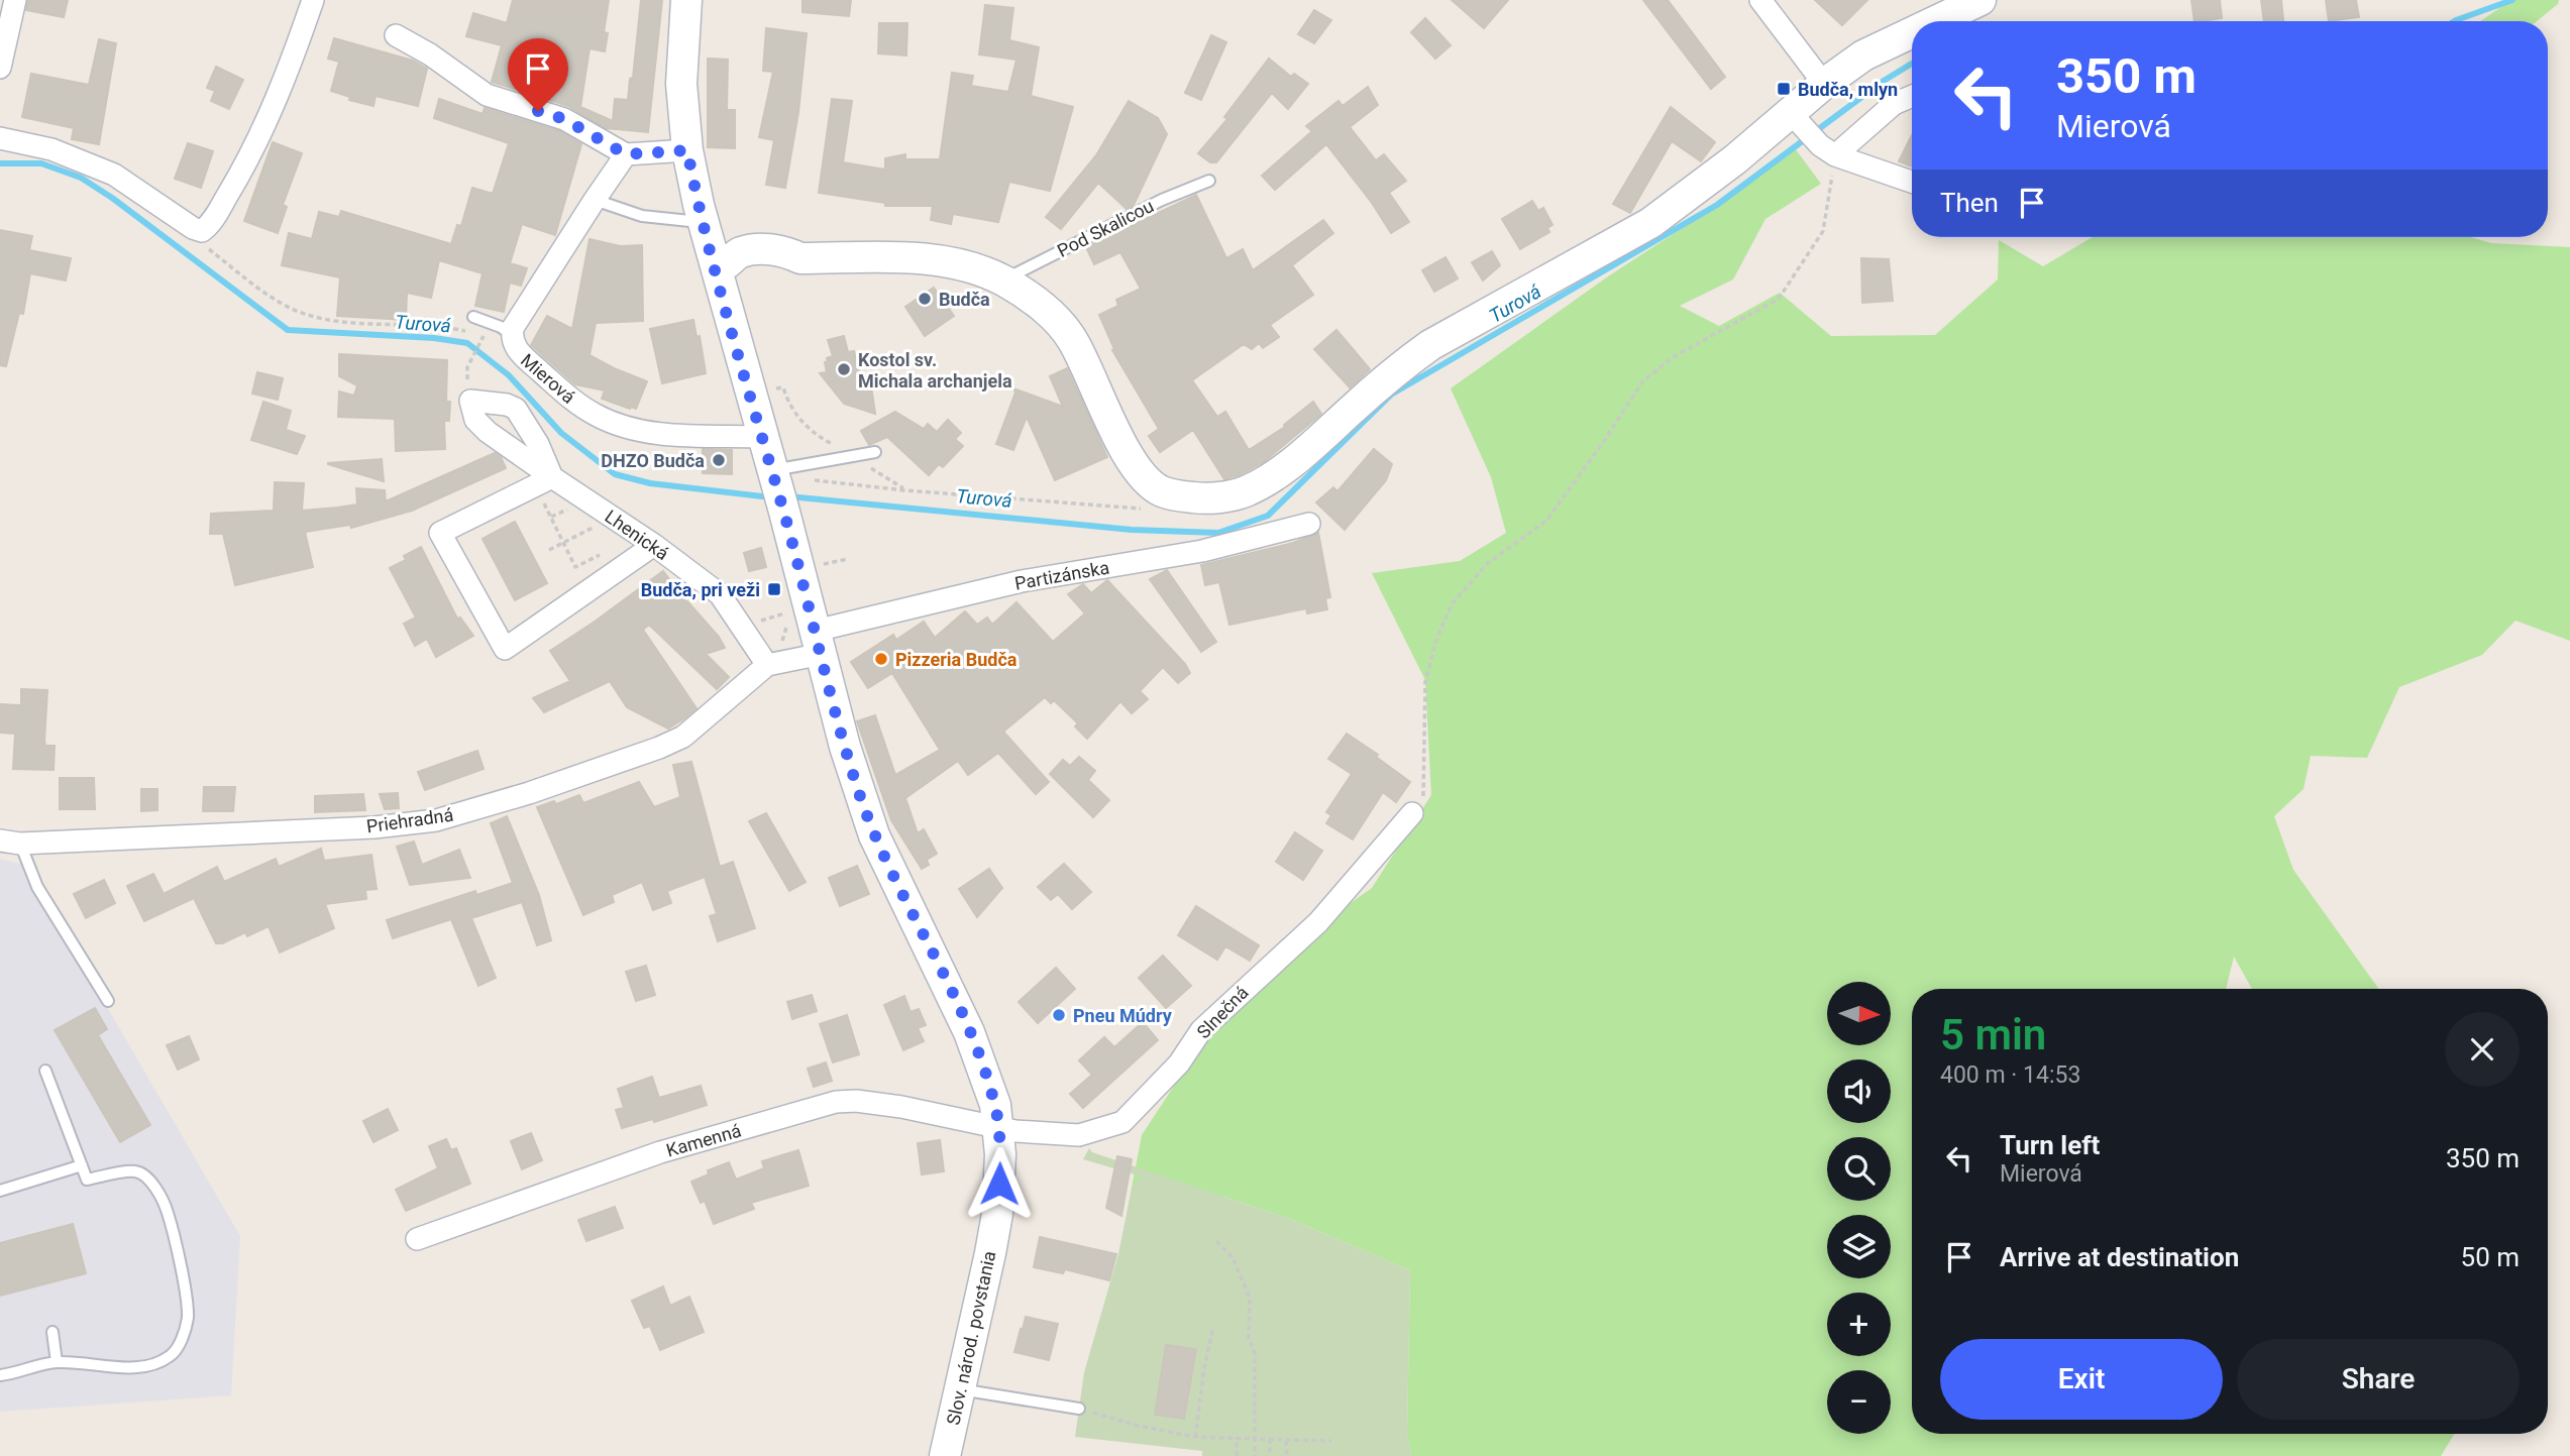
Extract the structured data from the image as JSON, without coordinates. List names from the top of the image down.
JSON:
{
  "streets": {
    "street": [
      "Mierová",
      "Lhenická",
      "Partizánska",
      "Priehradná",
      "Slnečná",
      "Kamenná",
      "Slov. národ. povstania"
    ],
    "lane": ["Pod Skalicou"]
  },
  "crossings": [
    ["Mierová", "Slov. národ. povstania"],
    ["Lhenická", "Priehradná"],
    ["Partizánska", "Priehradná"],
    ["Partizánska", "Slov. národ. povstania"],
    ["Priehradná", "Slov. národ. povstania"],
    ["Slnečná", "Kamenná"],
    ["Slnečná", "Slov. národ. povstania"],
    ["Kamenná", "Slov. národ. povstania"]
  ],
  "water": ["Turová"],
  "places": {
    "transit": ["Budča, mlyn", "Budča, pri veži"],
    "other": [
      "Budča",
      "Kostol sv. Michala archanjela",
      "DHZO Budča",
      "Pizzeria Budča",
      "Pneu Múdry"
    ]
  },
  "north": "right",
  "page": {
    "turn": ["350 m", "Mierová"],
    "then": "Then",
    "map_buttons": ["+", "−"],
    "heading": ["5 min", "400 m · 14:53"],
    "list": [
      {
        "name": "Turn left",
        "note": "Mierová",
        "value": "350 m"
      },
      {
        "name": "Arrive at destination",
        "value": "50 m"
      }
    ],
    "buttons": ["Exit", "Share"]
  }
}
